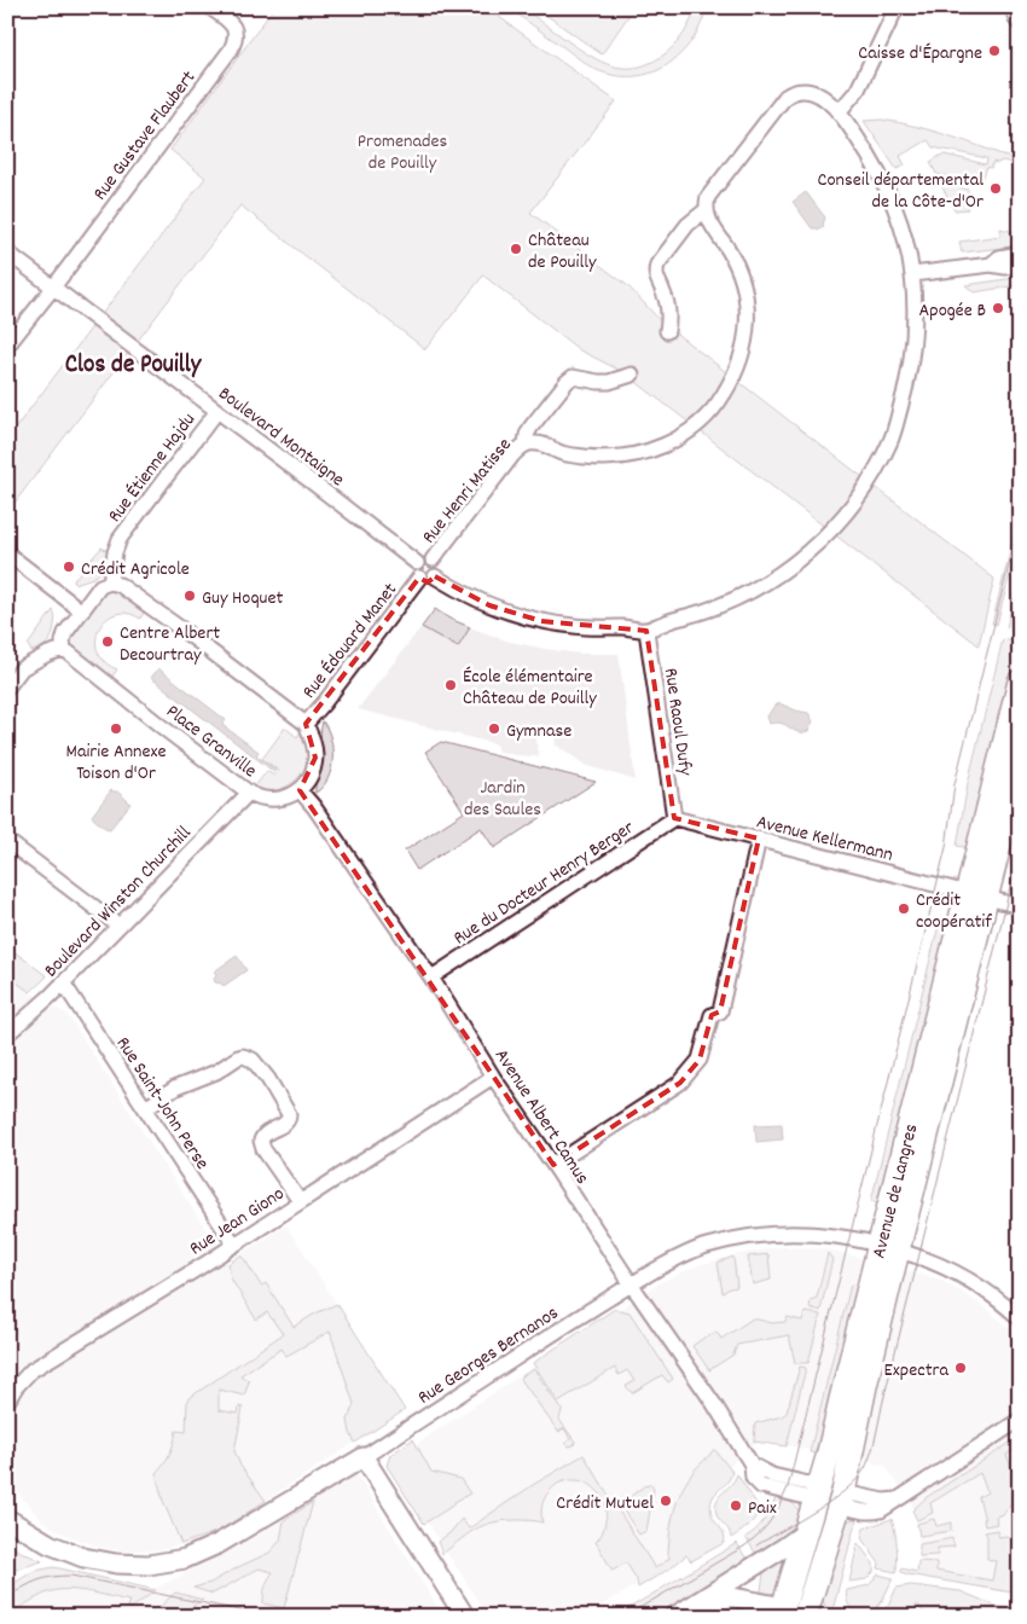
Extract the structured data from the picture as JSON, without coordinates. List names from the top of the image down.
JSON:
{
  "streets": {
    "main road": ["Avenue de Langres"],
    "street": [
      "Rue Gustave Flaubert",
      "Boulevard Montaigne",
      "Rue Étienne Hajdu",
      "Rue Henri Matisse",
      "Rue Édouard Manet",
      "Rue Raoul Dufy",
      "Place Granville",
      "Avenue Kellermann",
      "Rue du Docteur Henry Berger",
      "Boulevard Winston Churchill",
      "Rue Saint-John Perse",
      "Avenue Albert Camus",
      "Rue Jean Giono",
      "Rue Georges Bernanos"
    ]
  },
  "crossings": [
    ["Rue Gustave Flaubert", "Boulevard Montaigne"],
    ["Boulevard Montaigne", "Rue Étienne Hajdu"],
    ["Boulevard Montaigne", "Rue Henri Matisse"],
    ["Boulevard Montaigne", "Rue Édouard Manet"],
    ["Rue Henri Matisse", "Rue Édouard Manet"],
    ["Rue Raoul Dufy", "Avenue Kellermann"],
    ["Rue Raoul Dufy", "Rue du Docteur Henry Berger"],
    ["Place Granville", "Boulevard Winston Churchill"],
    ["Place Granville", "Avenue Albert Camus"],
    ["Avenue Kellermann", "Rue du Docteur Henry Berger"],
    ["Avenue Kellermann", "Avenue de Langres"],
    ["Rue du Docteur Henry Berger", "Avenue Albert Camus"],
    ["Boulevard Winston Churchill", "Rue Saint-John Perse"],
    ["Rue Saint-John Perse", "Rue Jean Giono"],
    ["Avenue Albert Camus", "Avenue de Langres"],
    ["Avenue Albert Camus", "Rue Jean Giono"],
    ["Avenue Albert Camus", "Rue Georges Bernanos"],
    ["Avenue de Langres", "Rue Georges Bernanos"]
  ],
  "districts": ["Clos de Pouilly"],
  "parks": ["Promenades de Pouilly", "Jardin des Saules"],
  "places": [
    "Caisse d'Épargne",
    "Conseil départemental de la Côte-d'Or",
    "Château de Pouilly",
    "Apogée B",
    "Crédit Agricole",
    "Guy Hoquet",
    "Centre Albert Decourtray",
    "École élémentaire Château de Pouilly",
    "Mairie Annexe Toison d'Or",
    "Gymnase",
    "Crédit coopératif",
    "Expectra",
    "Crédit Mutuel",
    "Paix"
  ]
}
